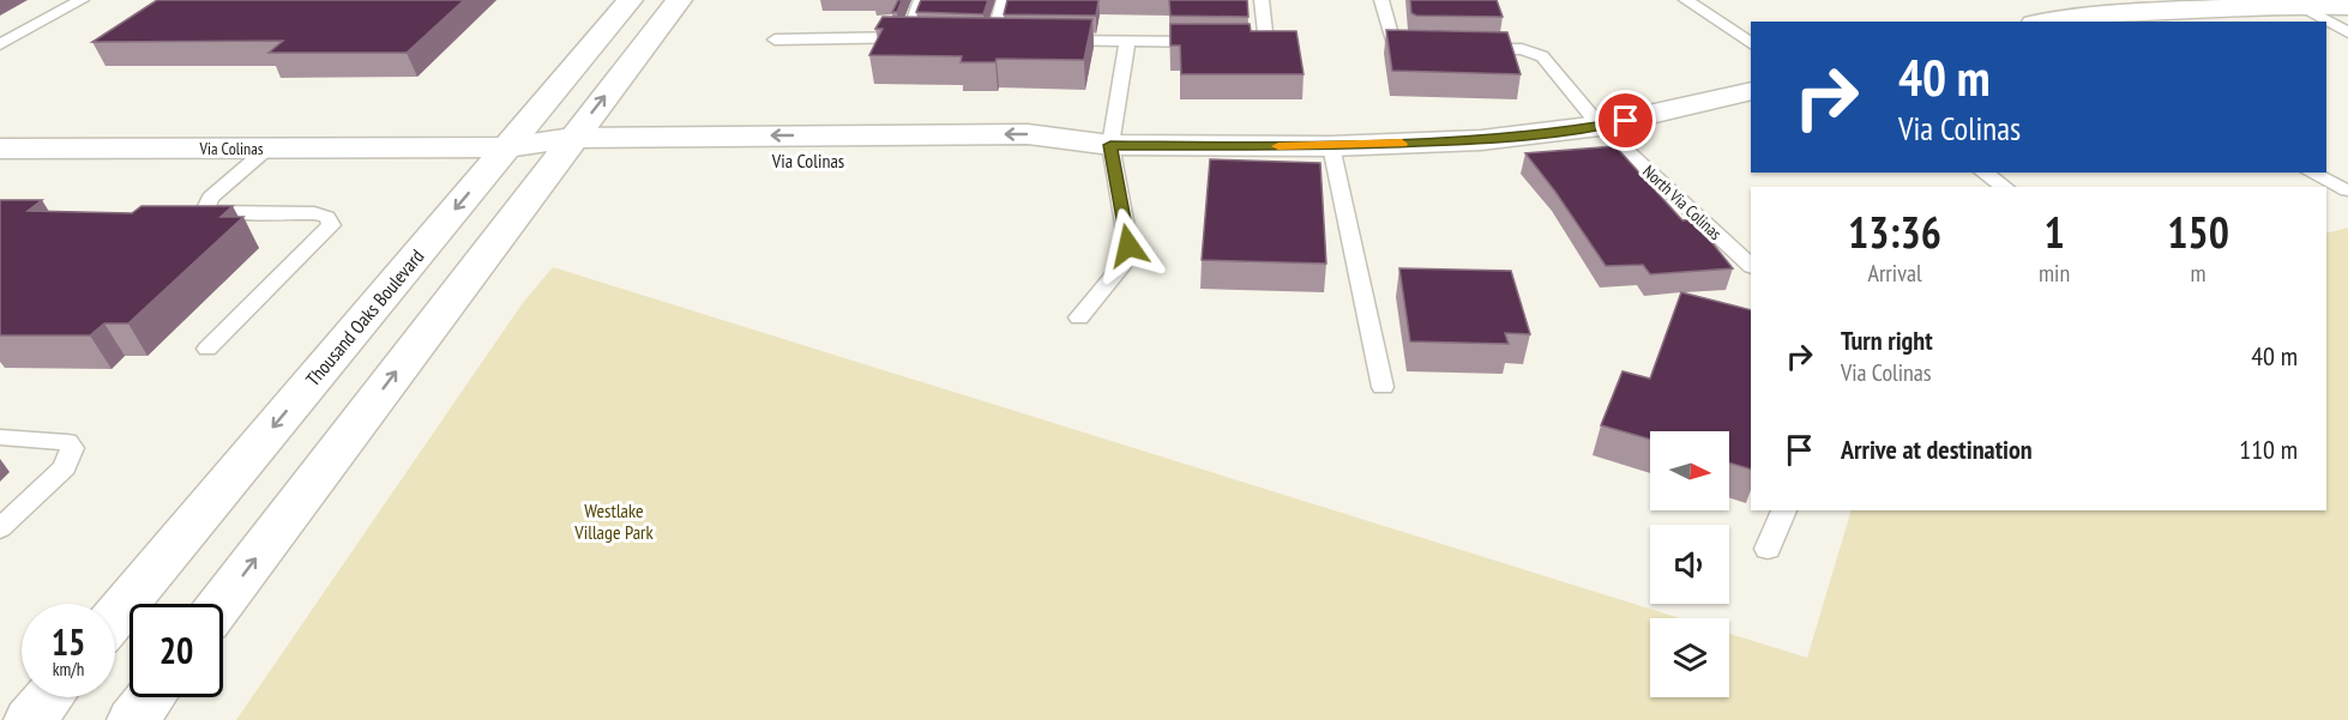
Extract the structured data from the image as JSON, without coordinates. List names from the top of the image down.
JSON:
{
  "streets": {
    "street": ["Via Colinas", "Thousand Oaks Boulevard"],
    "lane": ["North Via Colinas"]
  },
  "crossings": [
    ["Via Colinas", "North Via Colinas"],
    ["Via Colinas", "Thousand Oaks Boulevard"]
  ],
  "parks": ["Westlake Village Park"],
  "north": "right",
  "page": {
    "turn": ["40 m", "Via Colinas"],
    "eta": [
      "13:36",
      "Arrival",
      "1",
      "min",
      "150",
      "m"
    ],
    "list": [
      {
        "name": "Turn right",
        "note": "Via Colinas",
        "value": "40 m"
      },
      {
        "name": "Arrive at destination",
        "value": "110 m"
      }
    ],
    "speed": "15 km/h",
    "limit": "20"
  }
}
